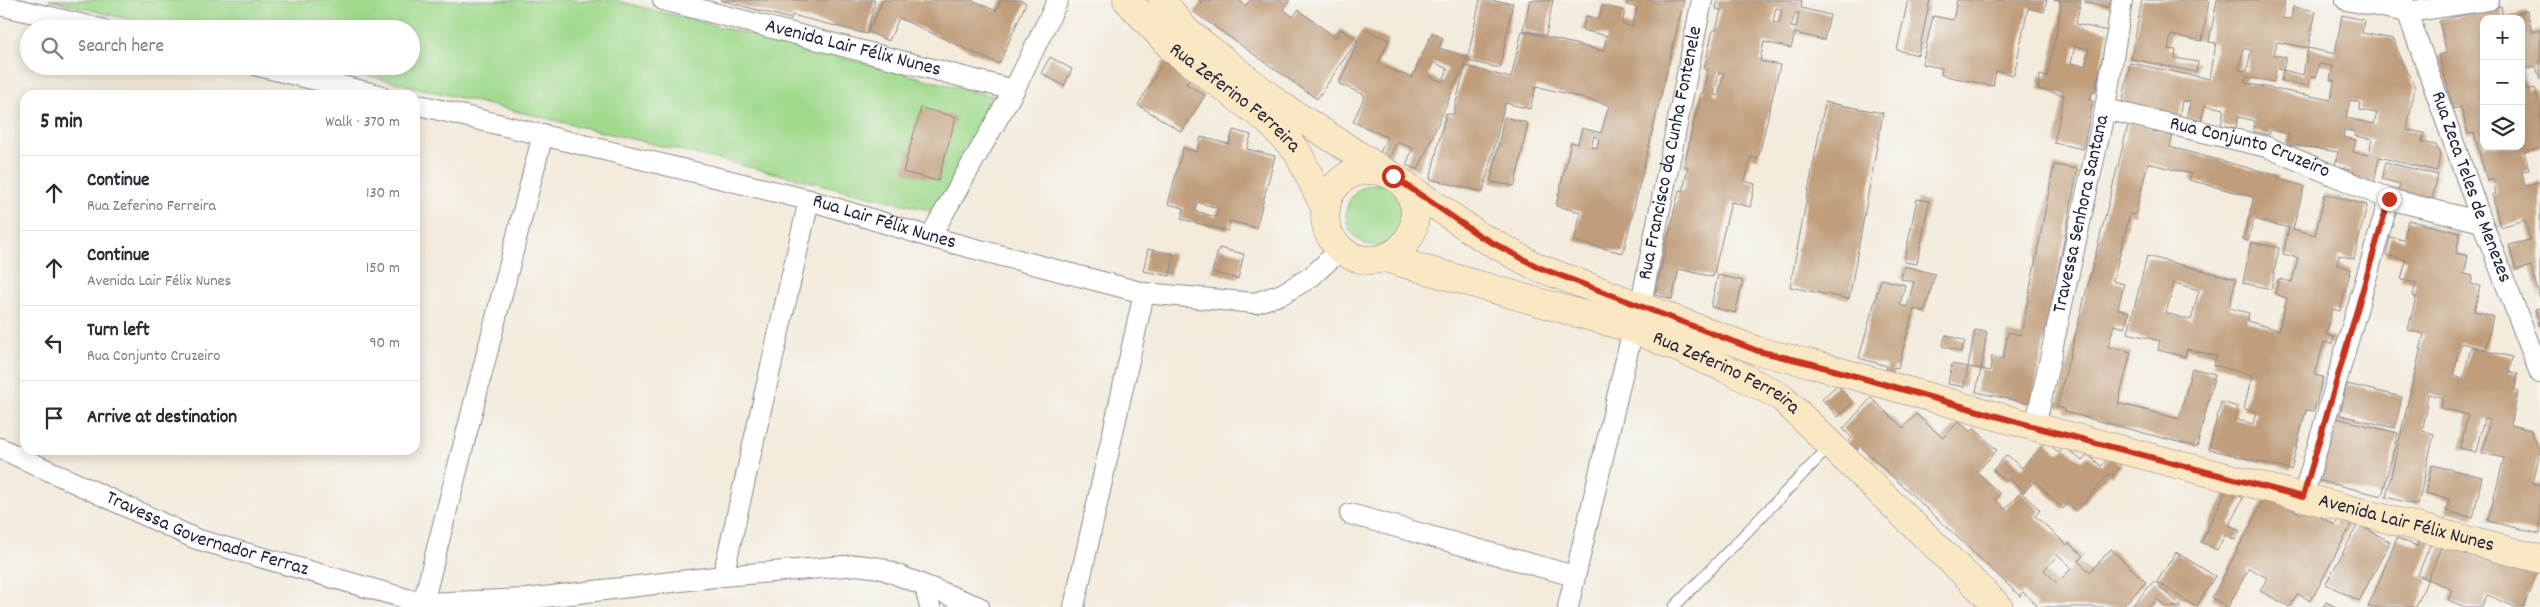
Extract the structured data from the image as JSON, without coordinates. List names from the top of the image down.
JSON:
{
  "streets": {
    "main road": ["Avenida Lair Félix Nunes", "Rua Zeferino Ferreira"],
    "street": [
      "Rua Conjunto Cruzeiro",
      "Rua Francisco da Cunha Fontenele",
      "Rua Zeca Teles de Menezes",
      "Travessa Senhora Santana",
      "Rua Lair Félix Nunes",
      "Travessa Governador Ferraz"
    ]
  },
  "crossings": [
    ["Avenida Lair Félix Nunes", "Rua Zeferino Ferreira"],
    ["Avenida Lair Félix Nunes", "Travessa Senhora Santana"],
    ["Rua Zeferino Ferreira", "Rua Francisco da Cunha Fontenele"],
    ["Rua Zeferino Ferreira", "Rua Lair Félix Nunes"],
    ["Rua Conjunto Cruzeiro", "Rua Zeca Teles de Menezes"],
    ["Rua Conjunto Cruzeiro", "Travessa Senhora Santana"]
  ],
  "page": {
    "map_buttons": ["+", "−"],
    "search": "Search here",
    "heading": ["5 min", "Walk · 370 m"],
    "list": [
      ["Continue", "Rua Zeferino Ferreira", "130 m"],
      ["Continue", "Avenida Lair Félix Nunes", "150 m"],
      ["Turn left", "Rua Conjunto Cruzeiro", "90 m"],
      "Arrive at destination"
    ]
  }
}
